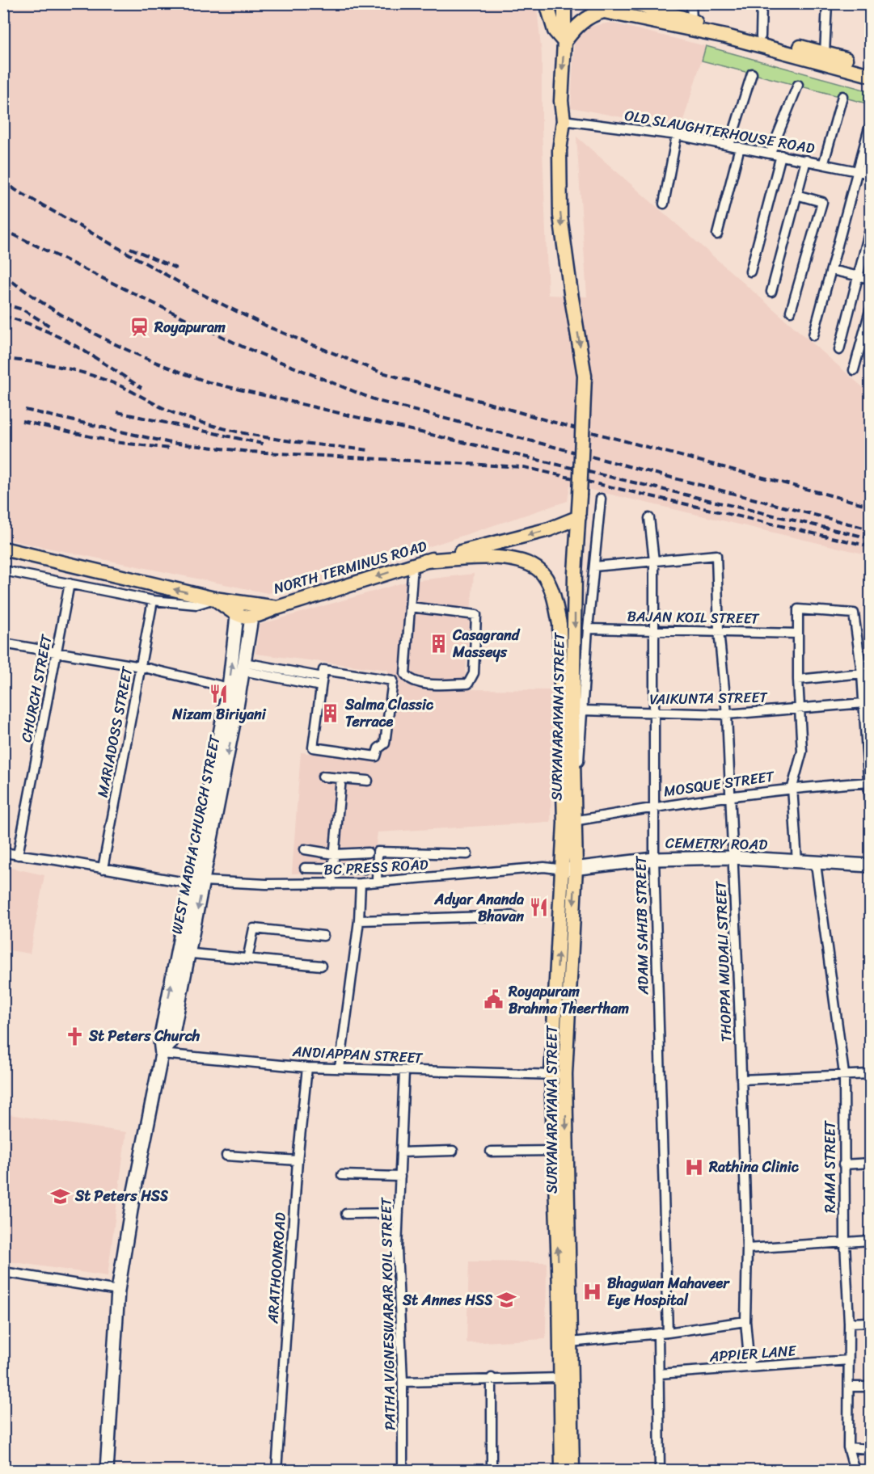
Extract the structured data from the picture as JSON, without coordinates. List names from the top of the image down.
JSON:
{
  "streets": {
    "main road": [
      "NORTH TERMINUS ROAD",
      "SURYANARAYANA STREET",
      "WEST MADHA CHURCH STREET",
      "CEMETRY ROAD"
    ],
    "street": [
      "OLD SLAUGHTERHOUSE ROAD",
      "BAJAN KOIL STREET",
      "CHURCH STREET",
      "VAIKUNTA STREET",
      "MARIADOSS STREET",
      "MOSQUE STREET",
      "BC PRESS ROAD",
      "ADAM SAHIB STREET",
      "THOPPA MUDALI STREET",
      "ANDIAPPAN STREET",
      "RAMA STREET",
      "ARATHOONROAD",
      "PATHA VIGNESWARAR KOIL STREET",
      "APPIER LANE"
    ]
  },
  "crossings": [
    ["OLD SLAUGHTERHOUSE ROAD", "SURYANARAYANA STREET"],
    ["NORTH TERMINUS ROAD", "SURYANARAYANA STREET"],
    ["BAJAN KOIL STREET", "ADAM SAHIB STREET"],
    ["BAJAN KOIL STREET", "THOPPA MUDALI STREET"],
    ["CHURCH STREET", "BC PRESS ROAD"],
    ["VAIKUNTA STREET", "ADAM SAHIB STREET"],
    ["VAIKUNTA STREET", "THOPPA MUDALI STREET"],
    ["SURYANARAYANA STREET", "MOSQUE STREET"],
    ["SURYANARAYANA STREET", "CEMETRY ROAD"],
    ["SURYANARAYANA STREET", "BC PRESS ROAD"],
    ["SURYANARAYANA STREET", "ANDIAPPAN STREET"],
    ["MARIADOSS STREET", "BC PRESS ROAD"],
    ["MOSQUE STREET", "ADAM SAHIB STREET"],
    ["MOSQUE STREET", "THOPPA MUDALI STREET"],
    ["WEST MADHA CHURCH STREET", "BC PRESS ROAD"],
    ["WEST MADHA CHURCH STREET", "ANDIAPPAN STREET"],
    ["CEMETRY ROAD", "BC PRESS ROAD"],
    ["CEMETRY ROAD", "ADAM SAHIB STREET"],
    ["CEMETRY ROAD", "THOPPA MUDALI STREET"],
    ["CEMETRY ROAD", "RAMA STREET"],
    ["ADAM SAHIB STREET", "THOPPA MUDALI STREET"],
    ["THOPPA MUDALI STREET", "APPIER LANE"],
    ["ANDIAPPAN STREET", "ARATHOONROAD"],
    ["ANDIAPPAN STREET", "PATHA VIGNESWARAR KOIL STREET"],
    ["RAMA STREET", "APPIER LANE"]
  ],
  "one_way": ["NORTH TERMINUS ROAD"],
  "places": {
    "station": ["Royapuram"],
    "building": ["Casagrand Masseys", "Salma Classic Terrace"],
    "restaurant": ["Nizam Biriyani", "Adyar Ananda Bhavan"],
    "public building": ["Royapuram Brahma Theertham"],
    "church": ["St Peters Church"],
    "hospital": ["Rathina Clinic", "Bhagwan Mahaveer Eye Hospital"],
    "school or university": ["St Peters HSS", "St Annes HSS"]
  }
}
